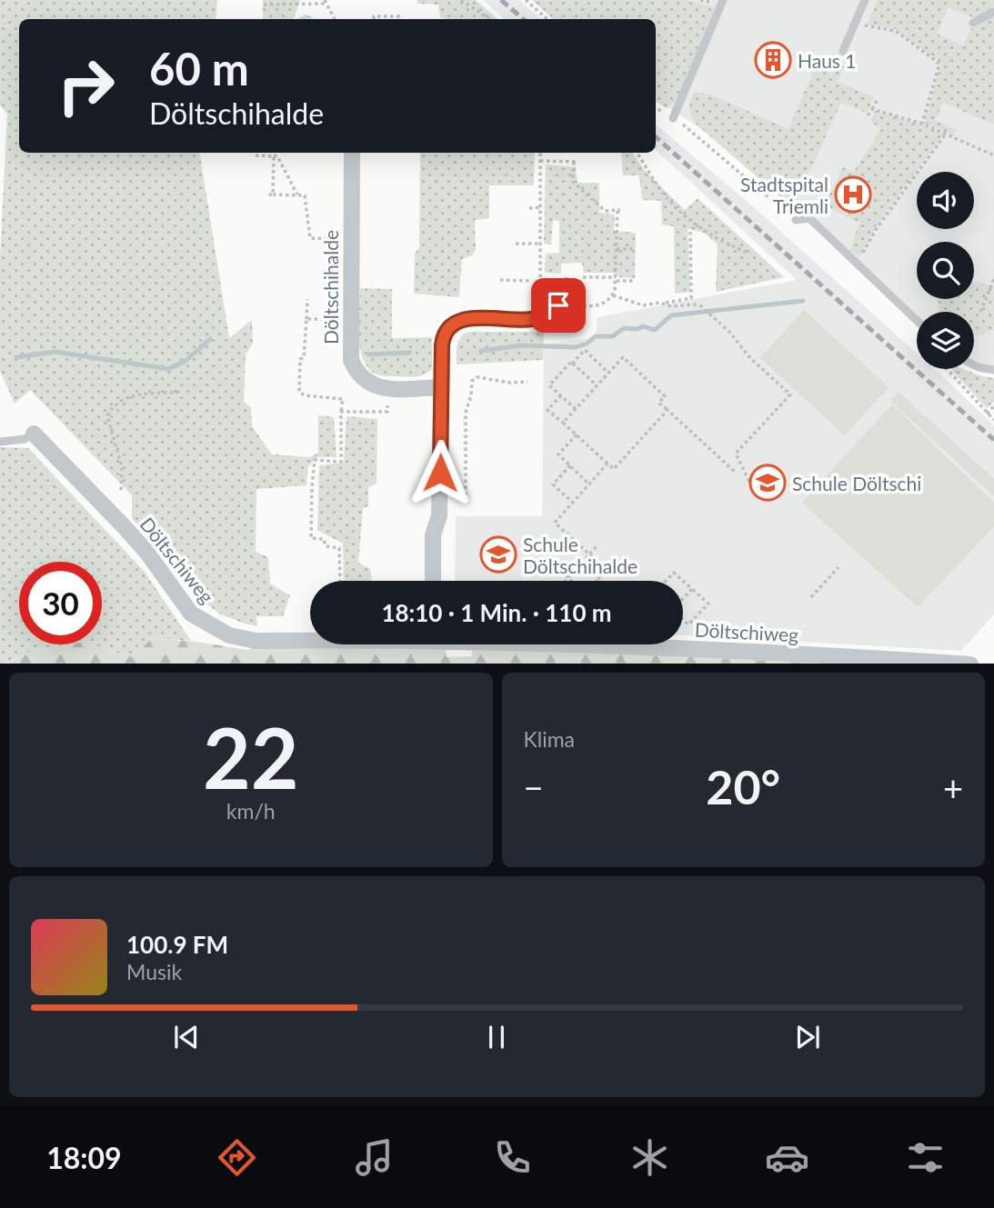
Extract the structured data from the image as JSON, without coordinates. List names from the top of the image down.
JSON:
{
  "streets": {
    "street": ["Döltschihalde", "Döltschiweg"]
  },
  "places": {
    "building": ["Haus 1"],
    "hospital": ["Stadtspital Triemli"],
    "school or university": ["Schule Döltschi", "Schule Döltschihalde"]
  },
  "page": {
    "turn": ["60 m", "Döltschihalde"],
    "limit": "30",
    "trip": "18:10 · 1 Min. · 110 m",
    "tile": [
      ["22", "km/h"],
      "Klima"
    ],
    "heat": ["−", "20°", "+"],
    "song": ["100.9 FM", "Musik"],
    "tabs": "18:09"
  }
}
